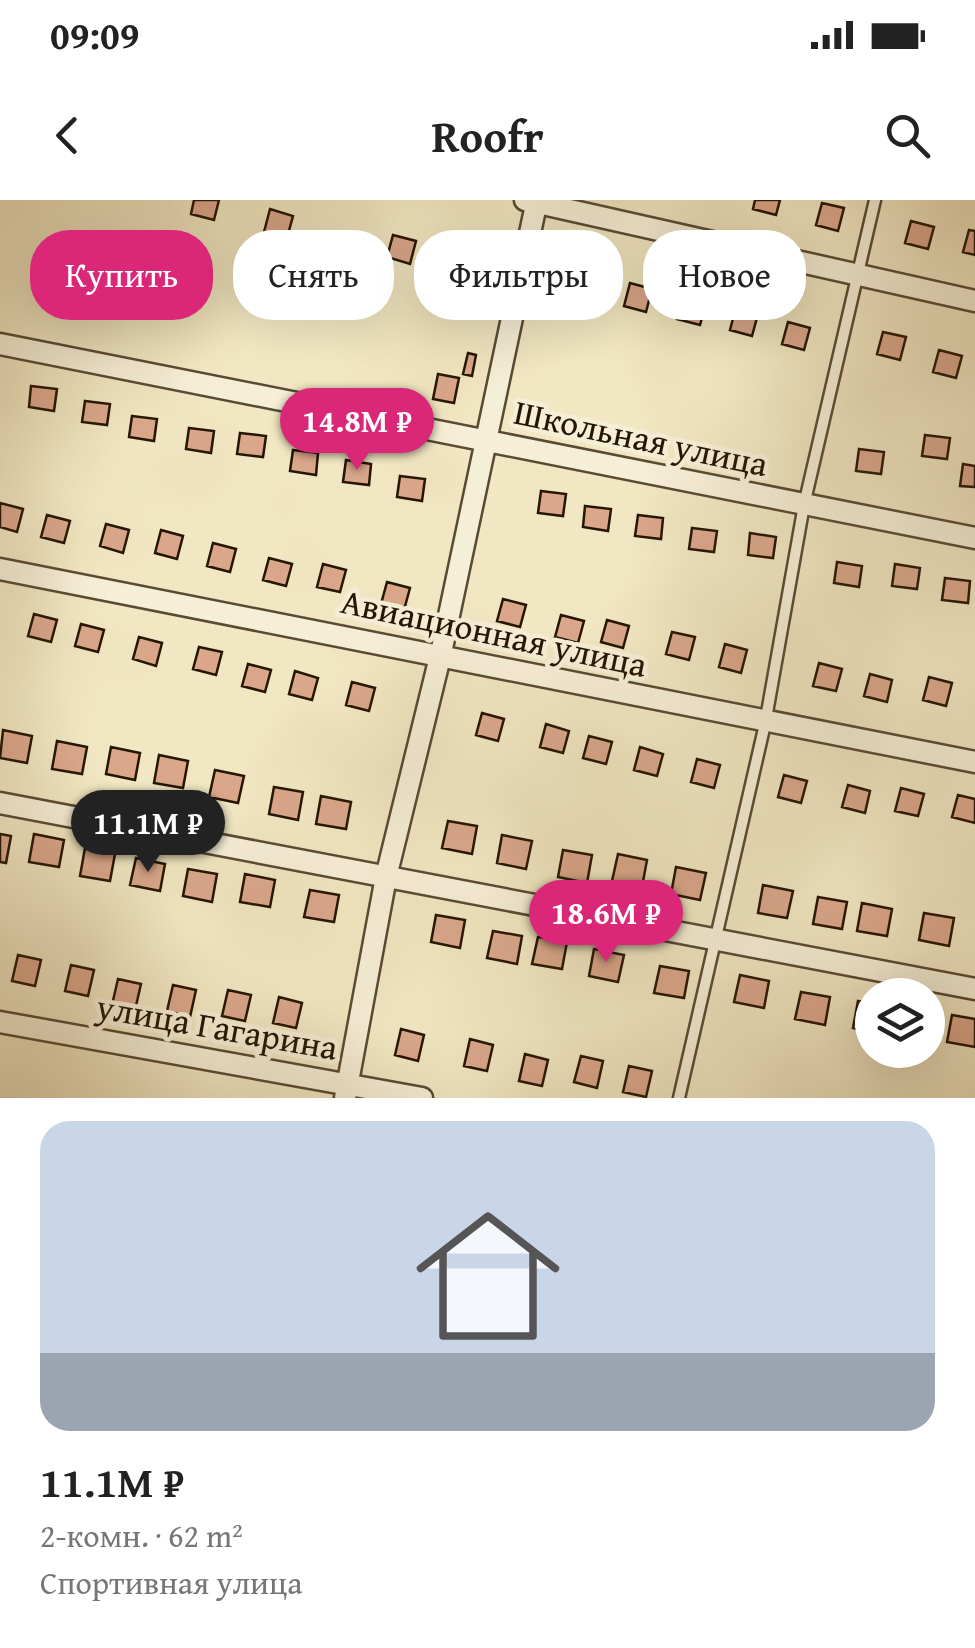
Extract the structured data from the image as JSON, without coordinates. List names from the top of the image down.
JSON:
{
  "streets": {
    "street": ["Школьная улица", "Авиационная улица", "улица Гагарина"]
  },
  "page": {
    "status": "09:09",
    "header": "Roofr",
    "chip": [
      "Купить",
      "Снять",
      "Фильтры",
      "Новое"
    ],
    "price": ["14.8M ₽", "11.1M ₽", "18.6M ₽"],
    "list": [
      {
        "name": "11.1M ₽",
        "note": "2-комн. · 62 m² · Спортивная улица"
      }
    ]
  }
}
